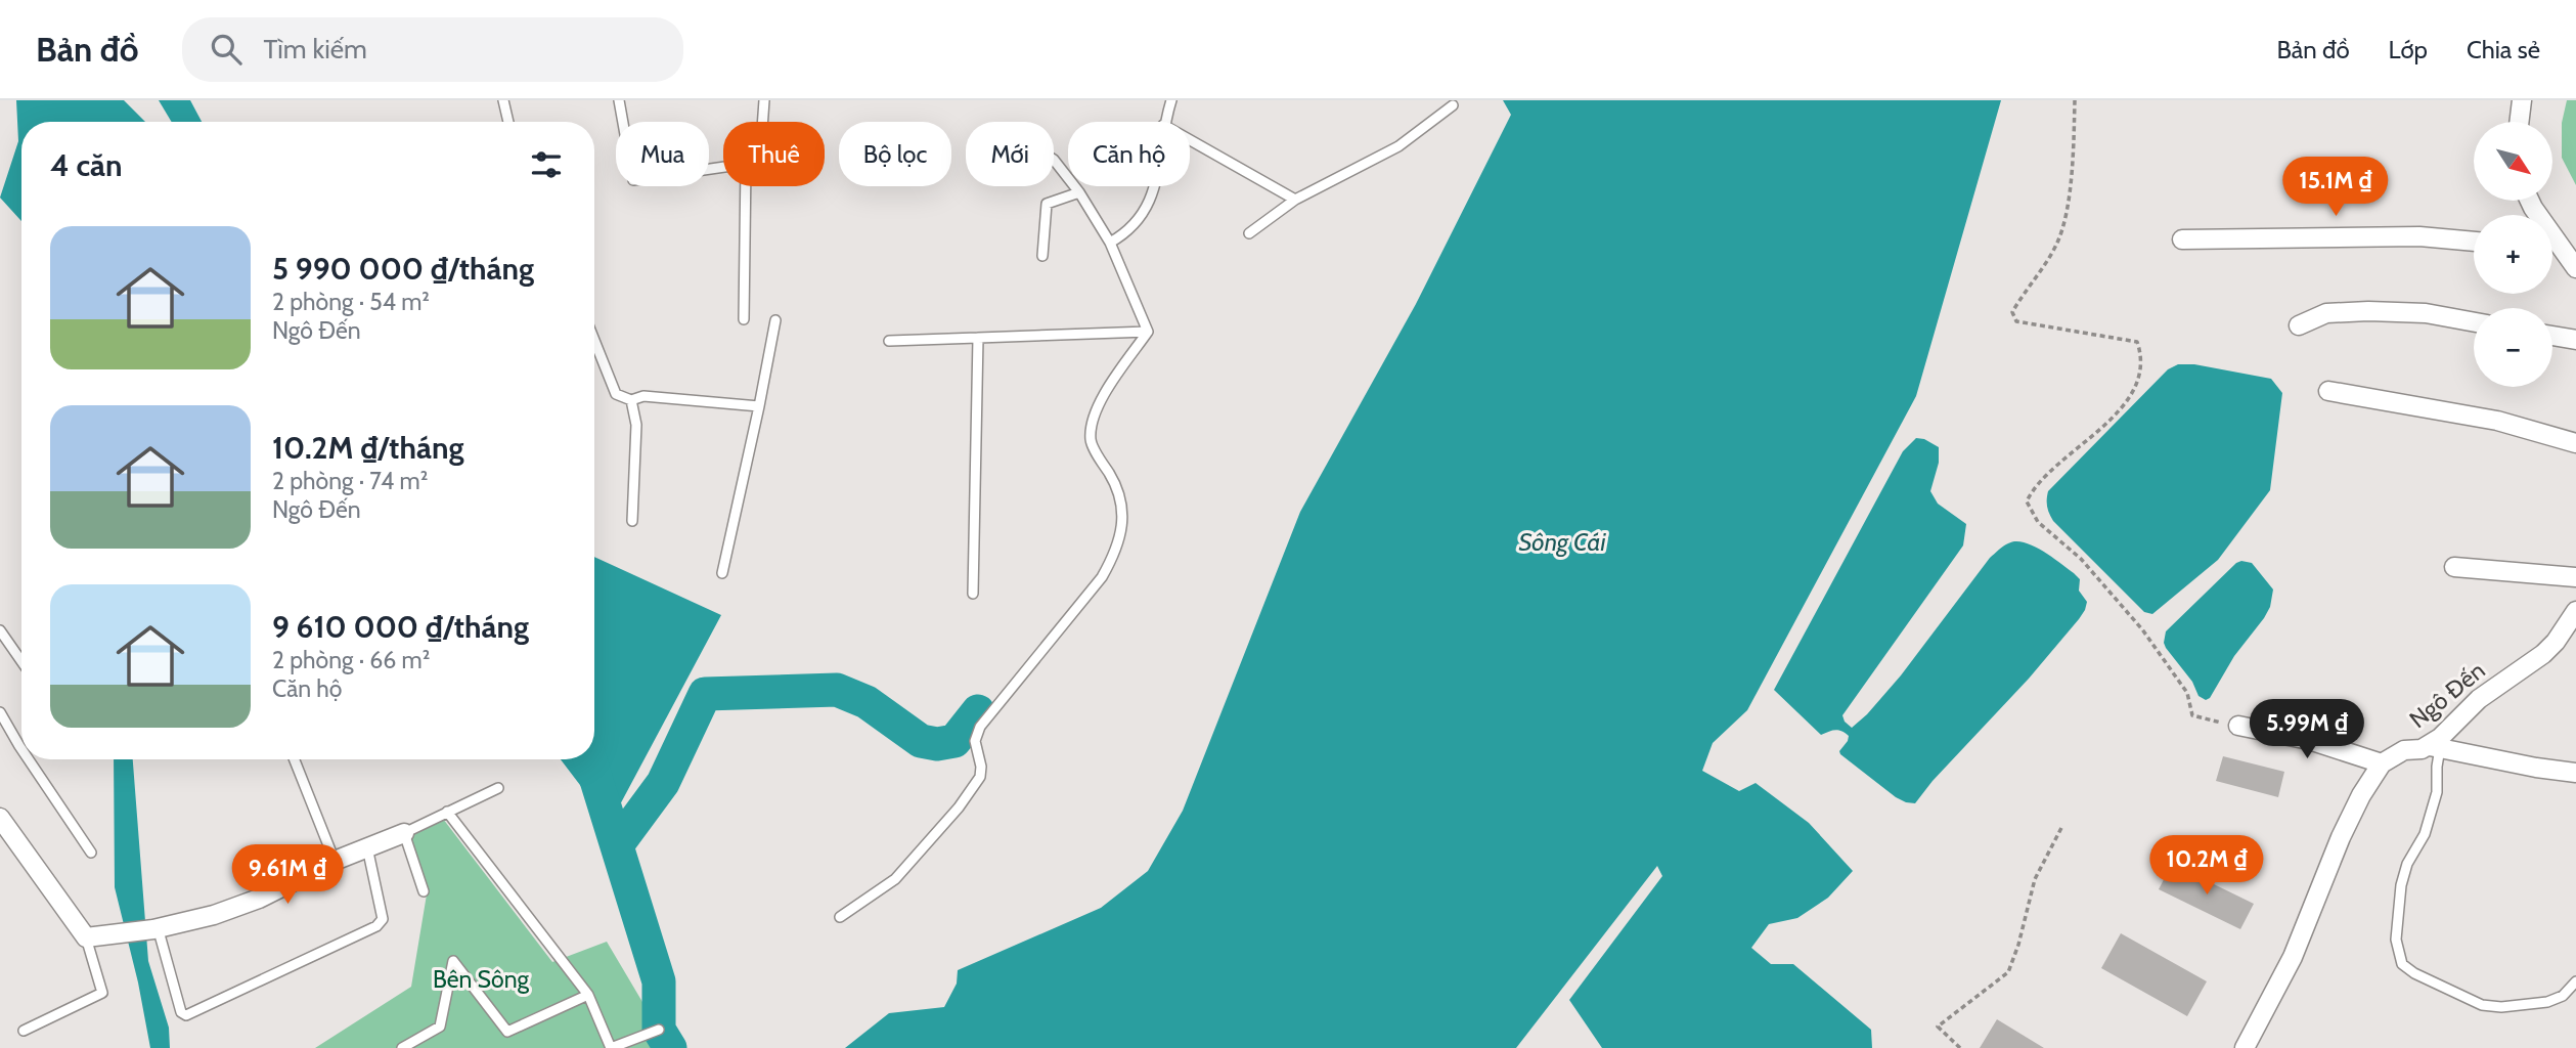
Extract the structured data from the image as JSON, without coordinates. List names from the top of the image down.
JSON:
{
  "streets": {
    "street": ["Ngô Đến"]
  },
  "water": ["Sông Cái"],
  "parks": ["Bên Sông"],
  "north": "bottom right",
  "page": {
    "header": "Bản đồ",
    "search": "Tìm kiếm",
    "nav": ["Bản đồ", "Lớp", "Chia sẻ"],
    "map_buttons": ["+", "−"],
    "chip": [
      "Mua",
      "Thuê",
      "Bộ lọc",
      "Mới",
      "Căn hộ"
    ],
    "heading": "4 căn",
    "price": [
      "15.1M ₫",
      "5.99M ₫",
      "10.2M ₫",
      "9.61M ₫"
    ],
    "list": [
      {
        "name": "5 990 000 ₫/tháng",
        "note": "2 phòng · 54 m² · Ngô Đến"
      },
      {
        "name": "10.2M ₫/tháng",
        "note": "2 phòng · 74 m² · Ngô Đến"
      },
      {
        "name": "9 610 000 ₫/tháng",
        "note": "2 phòng · 66 m² · Căn hộ"
      }
    ]
  }
}
